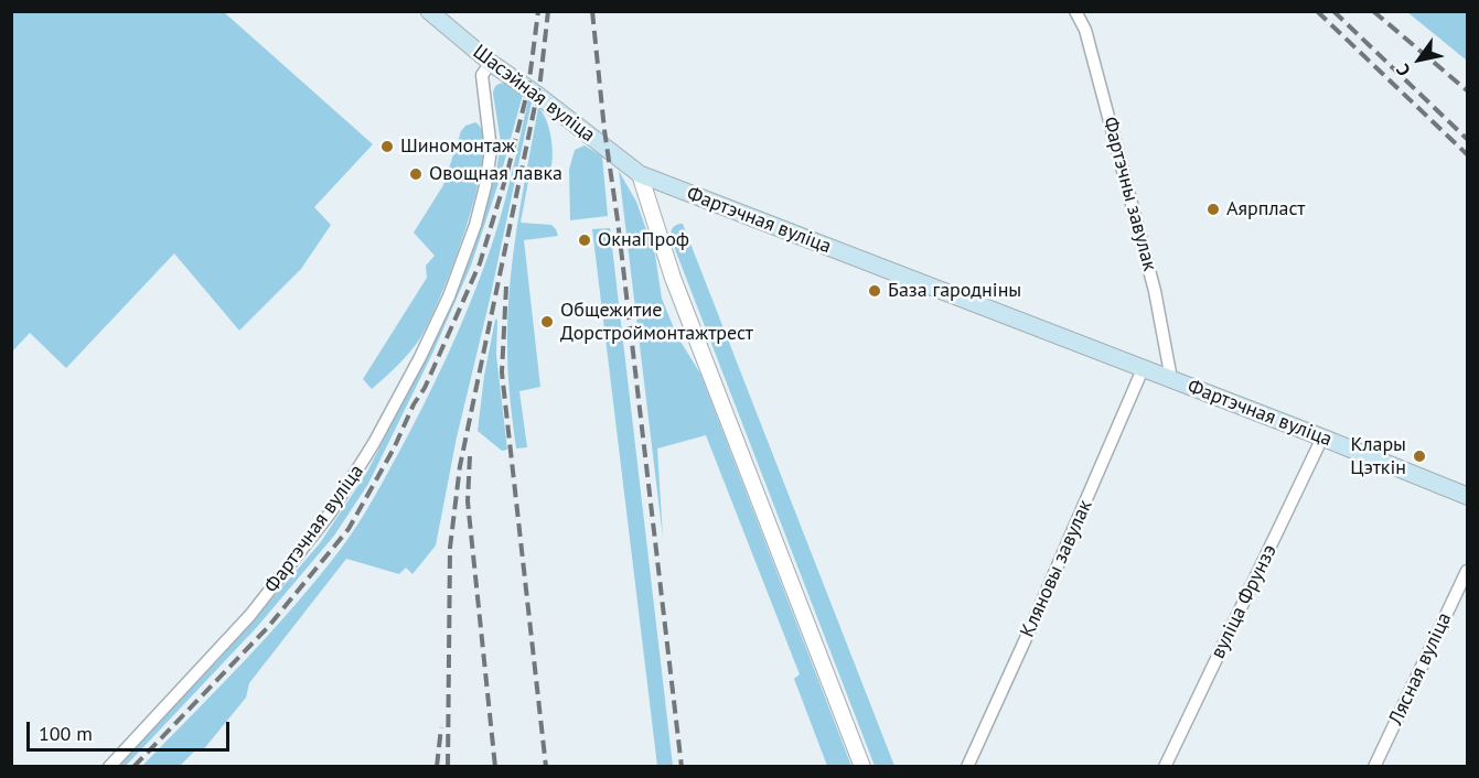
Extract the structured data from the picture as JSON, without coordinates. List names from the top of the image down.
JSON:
{
  "streets": {
    "main road": ["Шасэйная вуліца", "Фартэчная вуліца"],
    "street": [
      "Фартэчны завулак",
      "Кляновы завулак",
      "вуліца Фрунзэ",
      "Лясная вуліца"
    ]
  },
  "crossings": [
    ["Шасэйная вуліца", "Фартэчная вуліца"],
    ["Фартэчны завулак", "Фартэчная вуліца"],
    ["Фартэчная вуліца", "Кляновы завулак"],
    ["Фартэчная вуліца", "вуліца Фрунзэ"]
  ],
  "places": [
    "Шиномонтаж",
    "Овощная лавка",
    "Аярпласт",
    "ОкнаПроф",
    "База гародніны",
    "Общежитие Дорстроймонтажтрест",
    "Клары Цэткін"
  ],
  "scale_bar": "100 m",
  "north": "bottom left"
}
